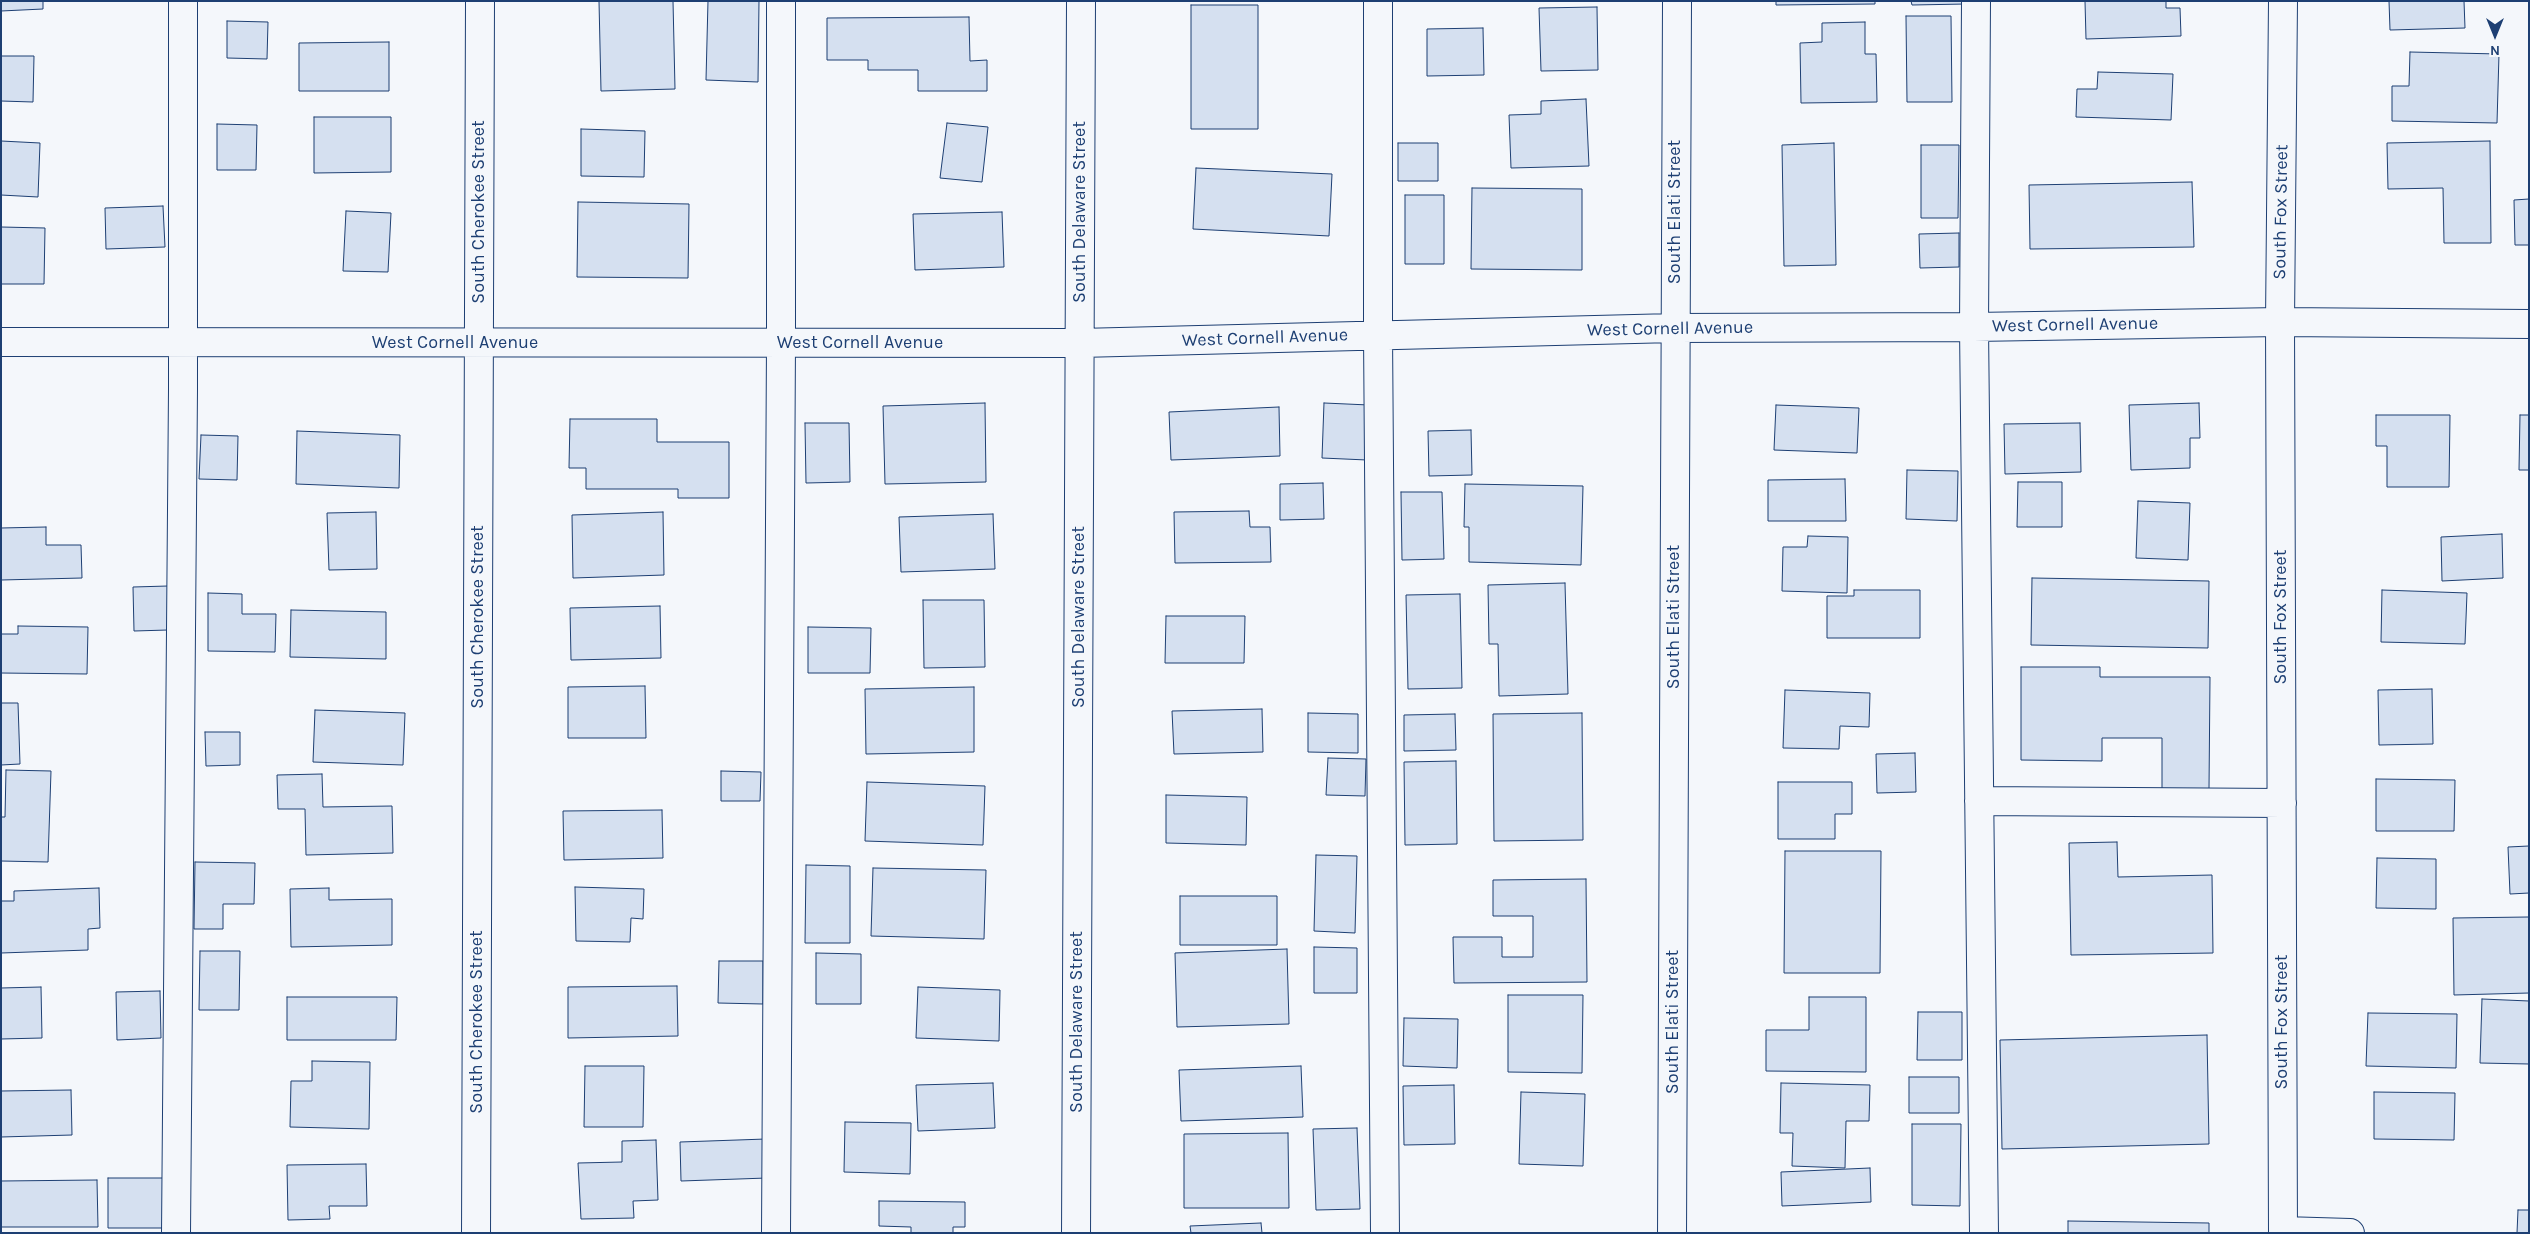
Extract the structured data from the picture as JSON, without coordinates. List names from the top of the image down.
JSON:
{
  "streets": {
    "street": [
      "South Cherokee Street",
      "South Delaware Street",
      "South Elati Street",
      "South Fox Street",
      "West Cornell Avenue"
    ]
  },
  "crossings": [
    ["South Cherokee Street", "West Cornell Avenue"],
    ["South Delaware Street", "West Cornell Avenue"],
    ["South Elati Street", "West Cornell Avenue"],
    ["South Fox Street", "West Cornell Avenue"]
  ],
  "north": "bottom"
}
